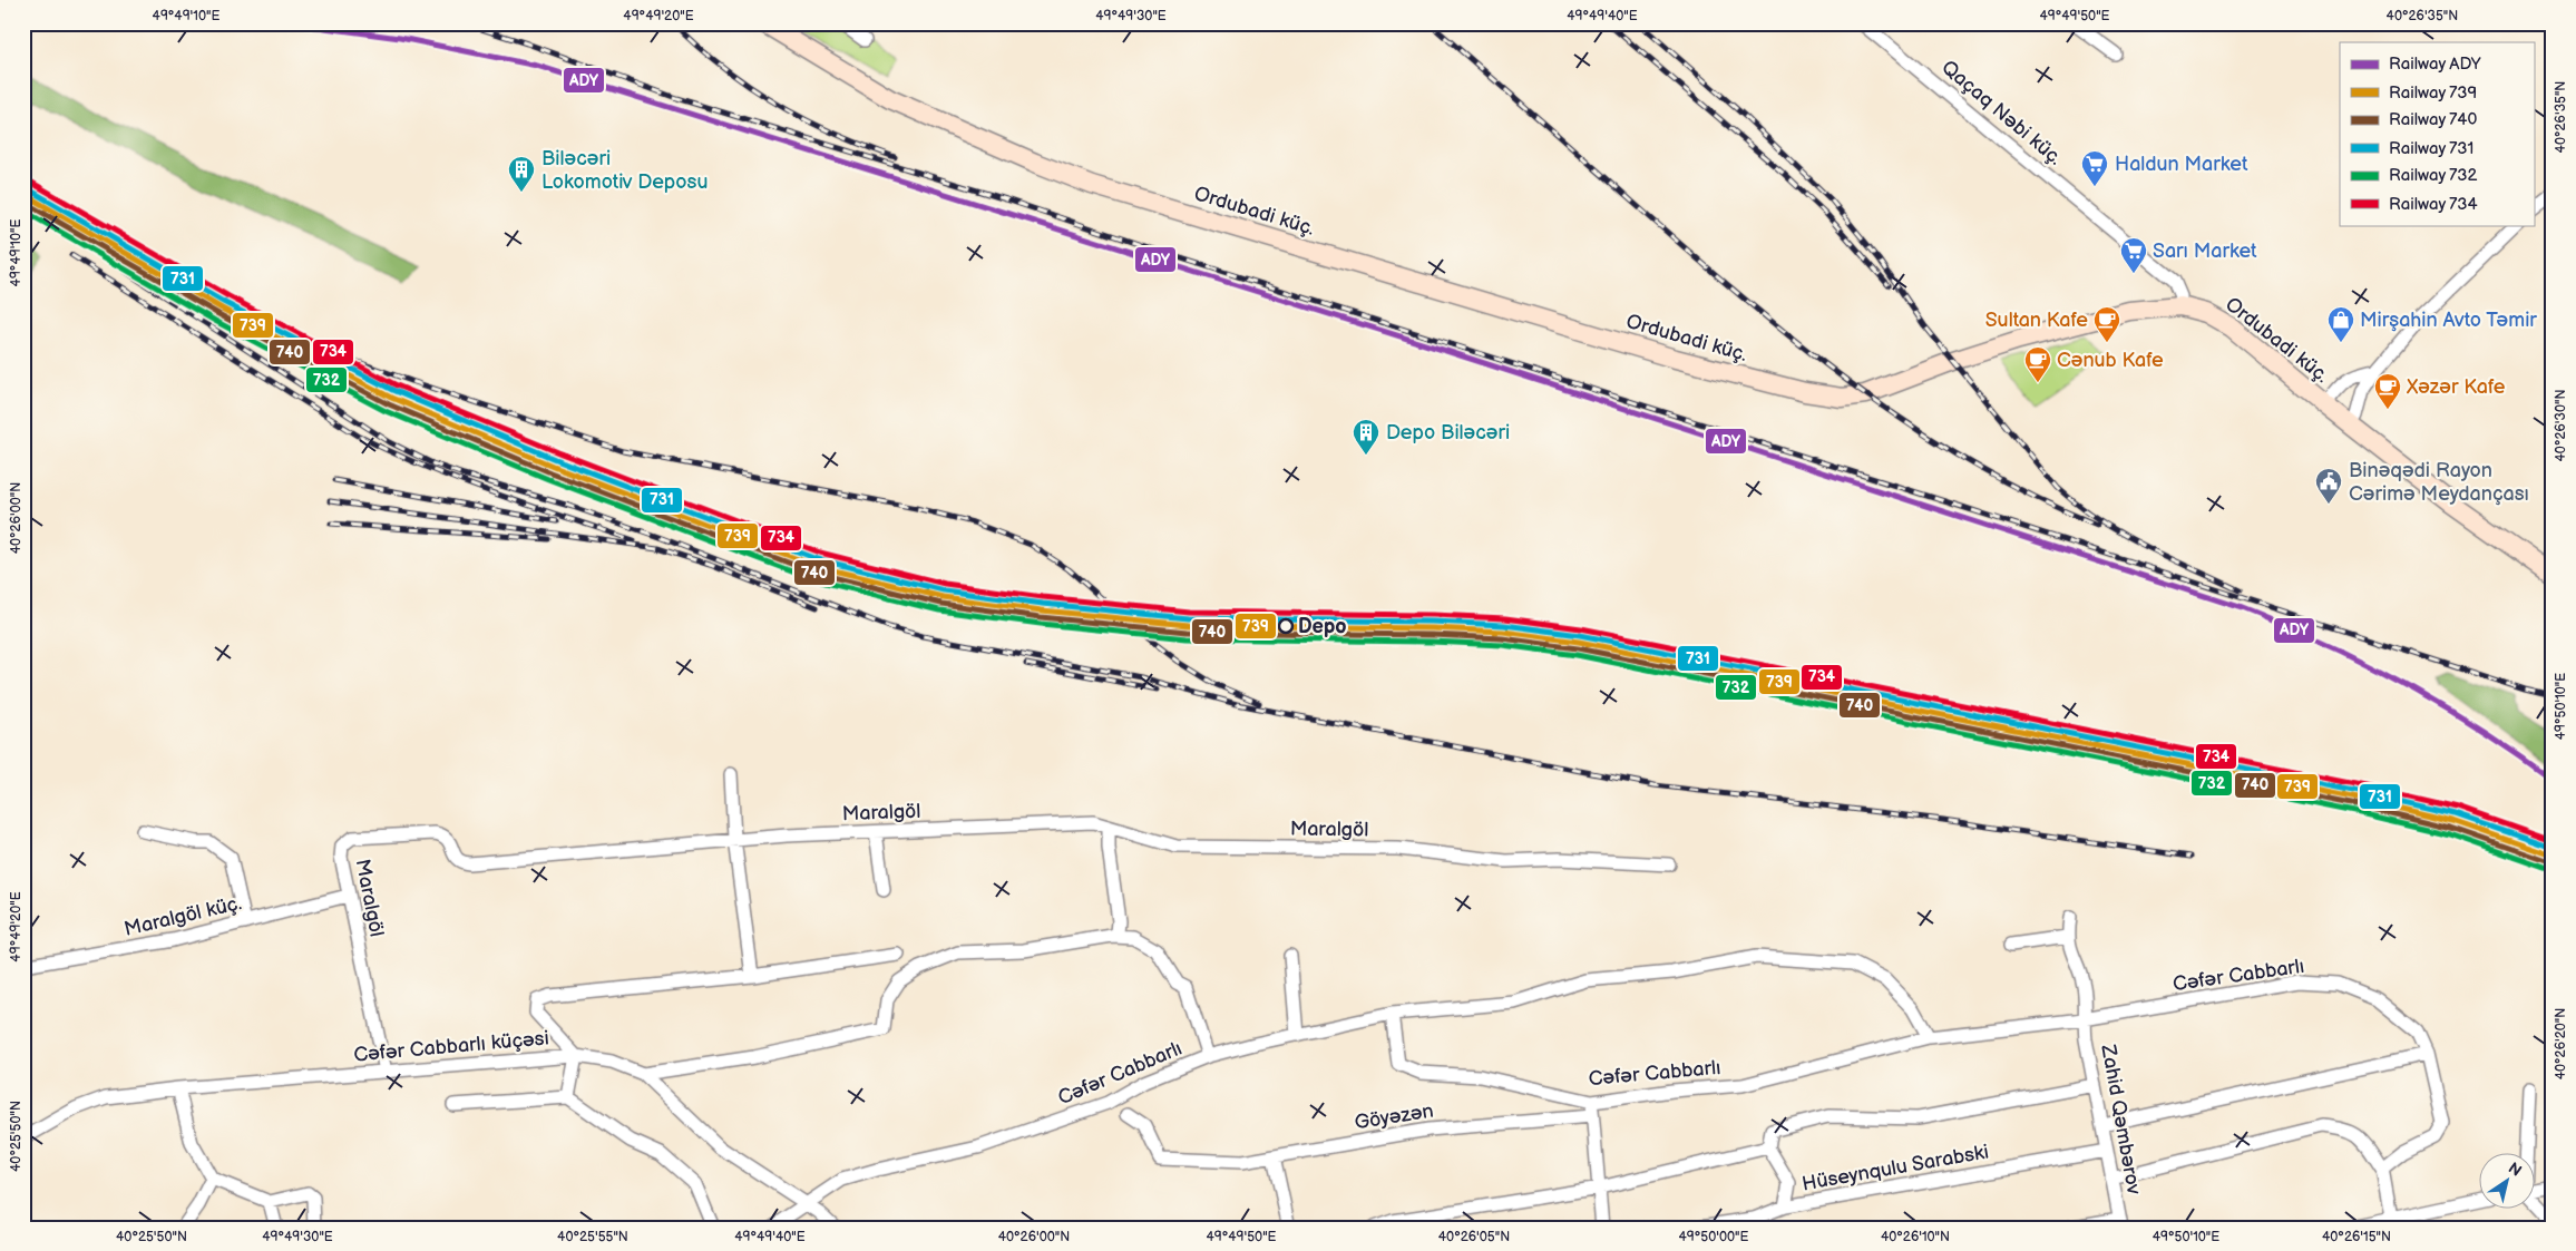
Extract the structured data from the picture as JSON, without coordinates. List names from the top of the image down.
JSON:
{
  "streets": {
    "main road": ["Ordubadi küç."],
    "street": [
      "Qaçaq Nəbi küç.",
      "Maralgöl",
      "Maralgöl küç.",
      "Cəfər Cabbarlı",
      "Cəfər Cabbarlı küçəsi",
      "Göyəzən",
      "Zahid Qəmbərov",
      "Hüseynqulu Sarabski"
    ]
  },
  "crossings": [
    ["Qaçaq Nəbi küç.", "Ordubadi küç."],
    ["Maralgöl", "Maralgöl küç."],
    ["Maralgöl", "Cəfər Cabbarlı küçəsi"],
    ["Cəfər Cabbarlı", "Cəfər Cabbarlı küçəsi"],
    ["Cəfər Cabbarlı", "Zahid Qəmbərov"],
    ["Zahid Qəmbərov", "Hüseynqulu Sarabski"]
  ],
  "places": {
    "supermarket": ["Haldun Market", "Sarı Market"],
    "building": ["Biləcəri Lokomotiv Deposu", "Depo Biləcəri"],
    "cafe": ["Sultan Kafe", "Cənub Kafe", "Xəzər Kafe"],
    "shop": ["Mirşahin Avto Təmir"],
    "public building": ["Binəqədi Rayon Cərimə Meydançası"],
    "other": ["Depo"]
  },
  "lines": [
    "rail line ADY",
    "rail line 734",
    "rail line 731",
    "rail line 739",
    "rail line 740",
    "rail line 732"
  ],
  "legend": [
    "Railway ADY",
    "Railway 739",
    "Railway 740",
    "Railway 731",
    "Railway 732",
    "Railway 734"
  ],
  "north": "top right",
  "coordinates": [
    "49°49'10\"E",
    "49°49'20\"E",
    "49°49'30\"E",
    "49°49'40\"E",
    "49°49'50\"E",
    "40°26'35\"N",
    "40°26'30\"N",
    "40°26'00\"N",
    "49°50'10\"E",
    "40°26'20\"N",
    "40°25'50\"N",
    "40°25'55\"N",
    "40°26'05\"N",
    "49°50'00\"E",
    "40°26'10\"N",
    "40°26'15\"N"
  ]
}
